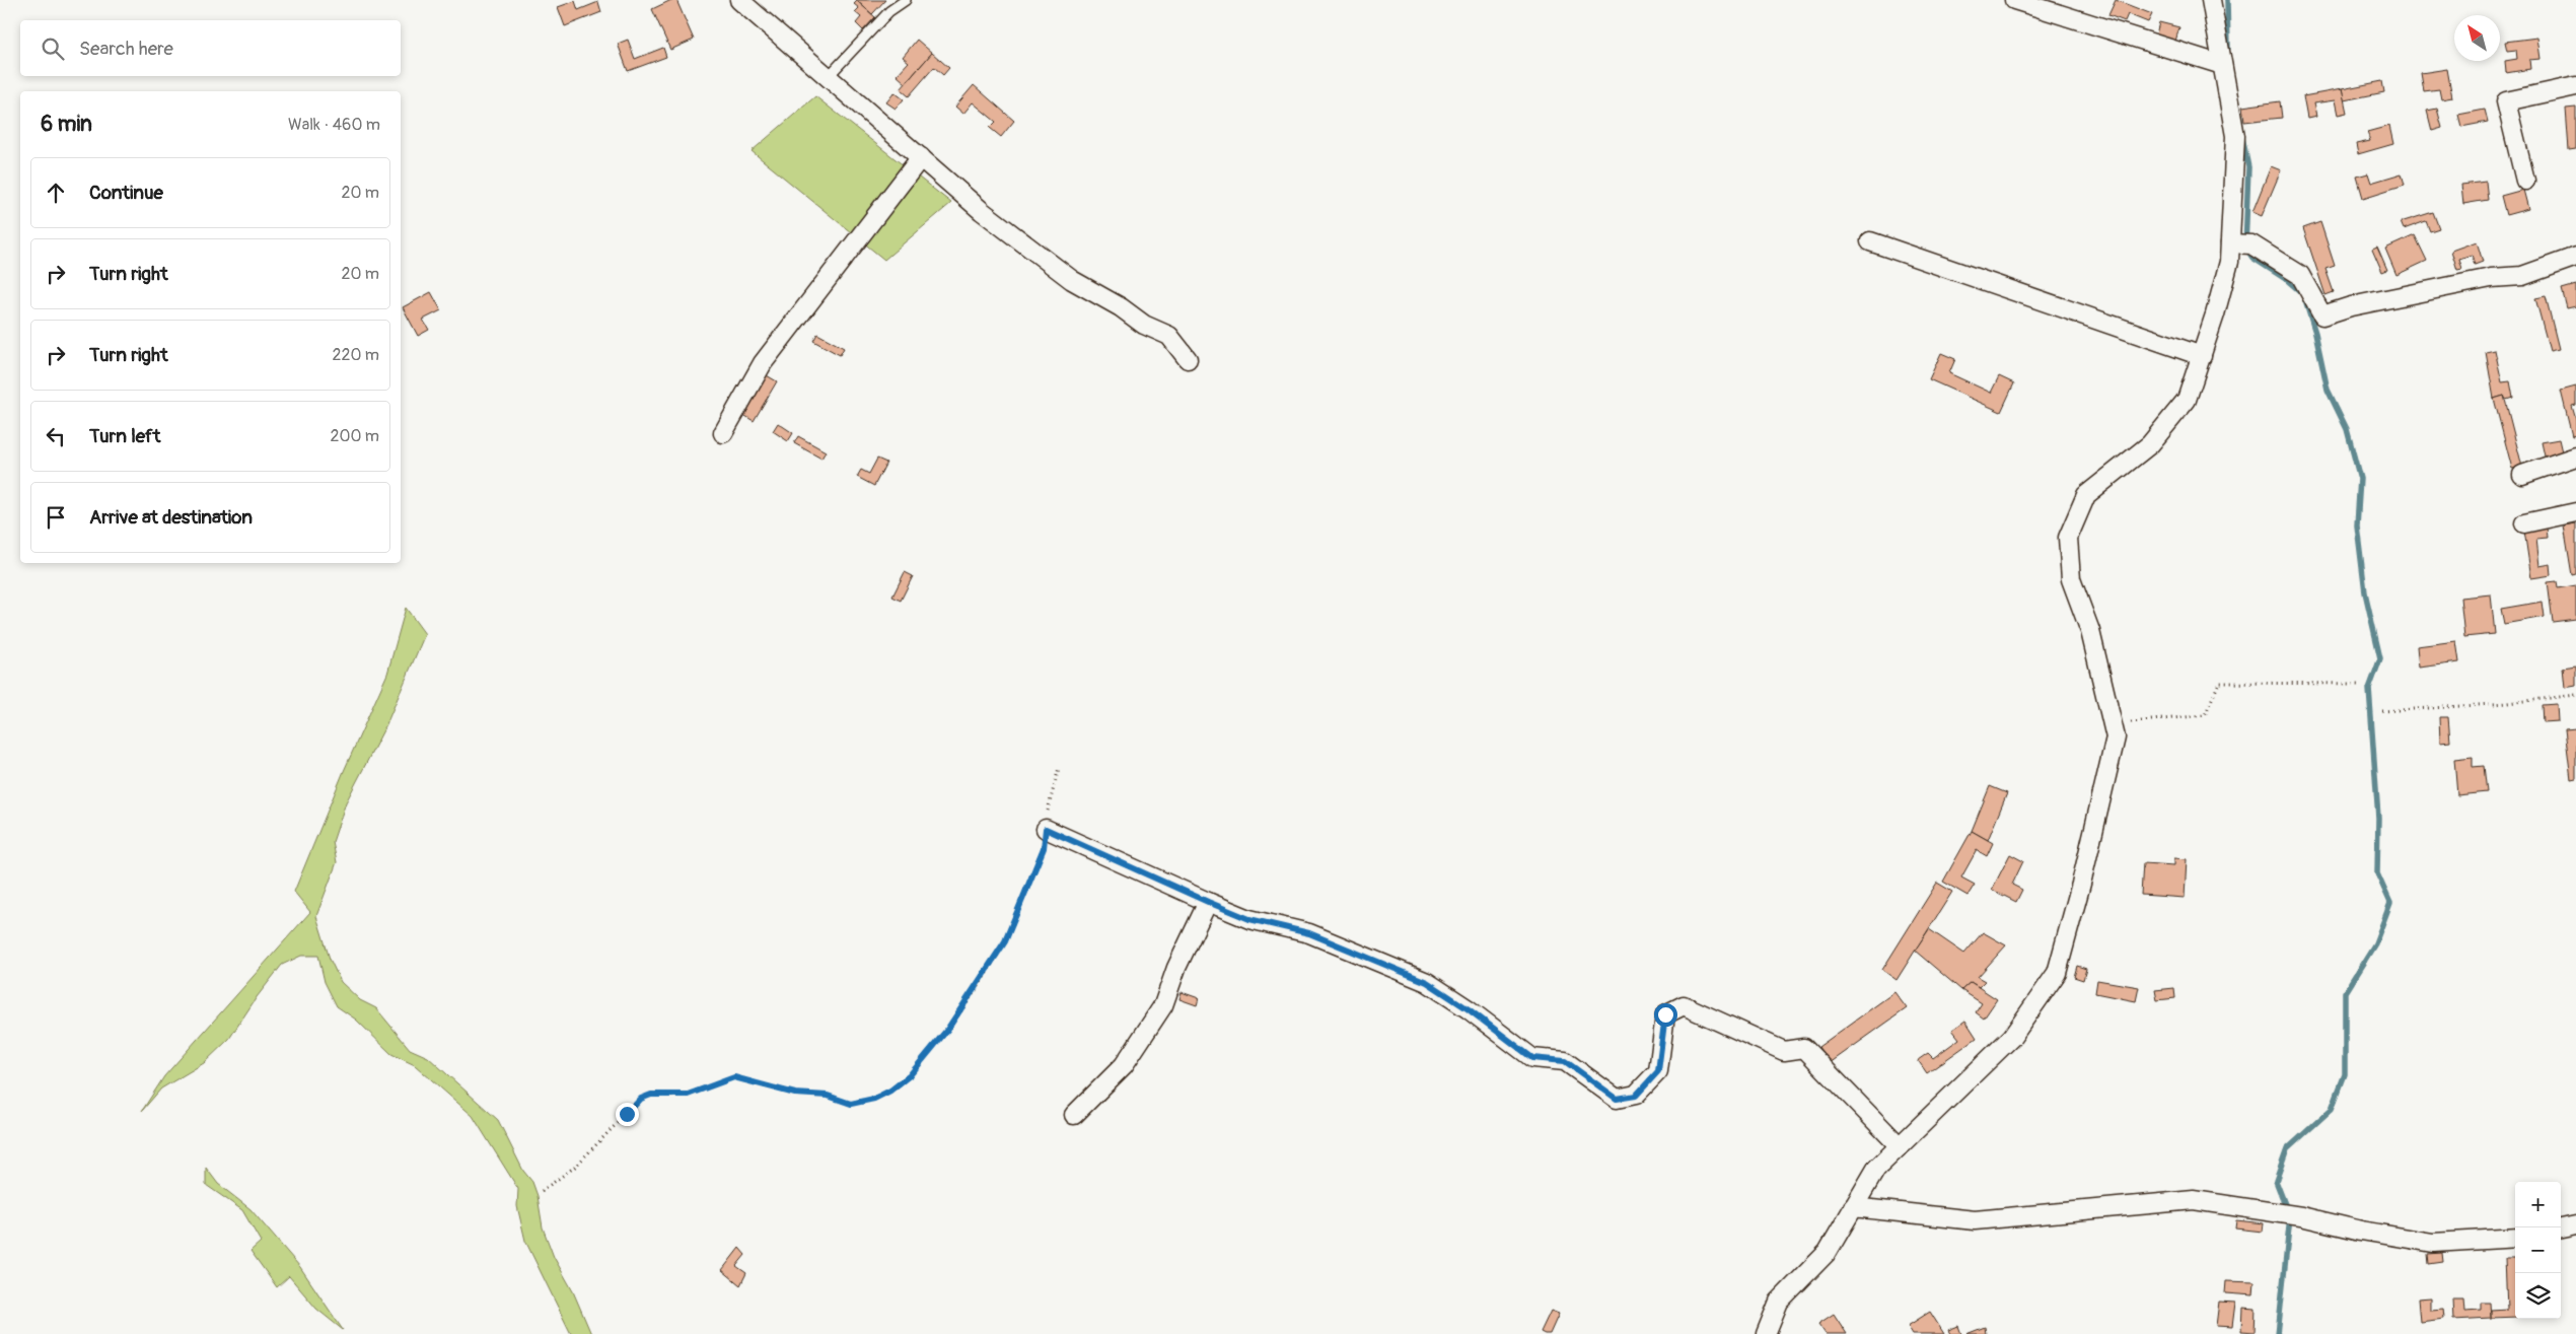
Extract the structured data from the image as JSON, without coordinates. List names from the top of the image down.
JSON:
{
  "north": "top left",
  "page": {
    "search": "Search here",
    "heading": ["6 min", "Walk · 460 m"],
    "list": [
      ["Continue", "20 m"],
      ["Turn right", "20 m"],
      ["Turn right", "220 m"],
      ["Turn left", "200 m"],
      "Arrive at destination"
    ],
    "map_buttons": ["+", "−"]
  }
}
